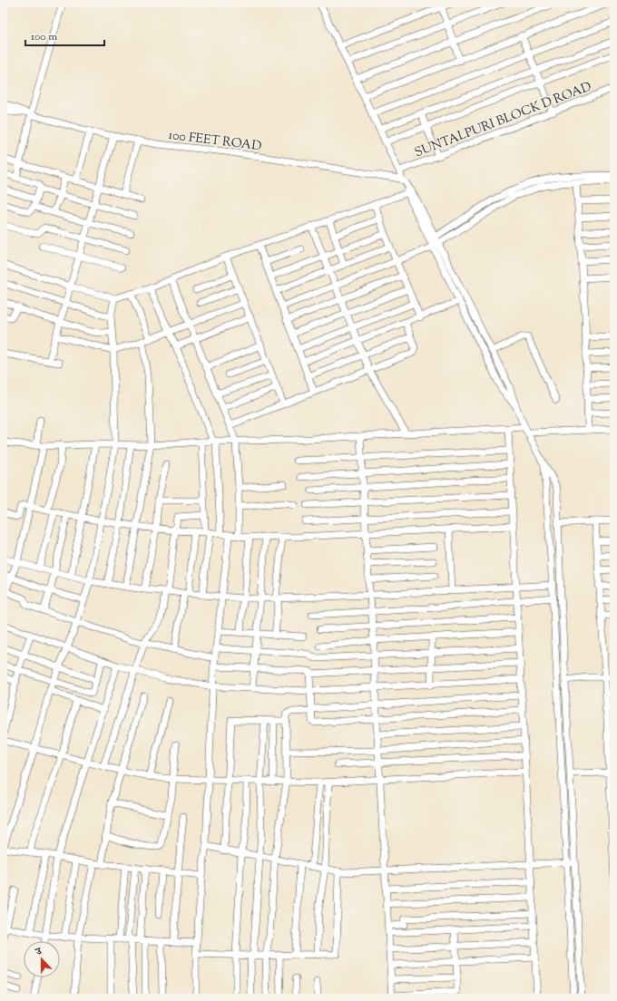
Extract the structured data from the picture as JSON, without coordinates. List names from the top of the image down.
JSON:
{
  "streets": {
    "street": ["SUNTALPURI BLOCK D ROAD", "100 FEET ROAD"]
  },
  "scale_bar": "100 m",
  "north": "top"
}
